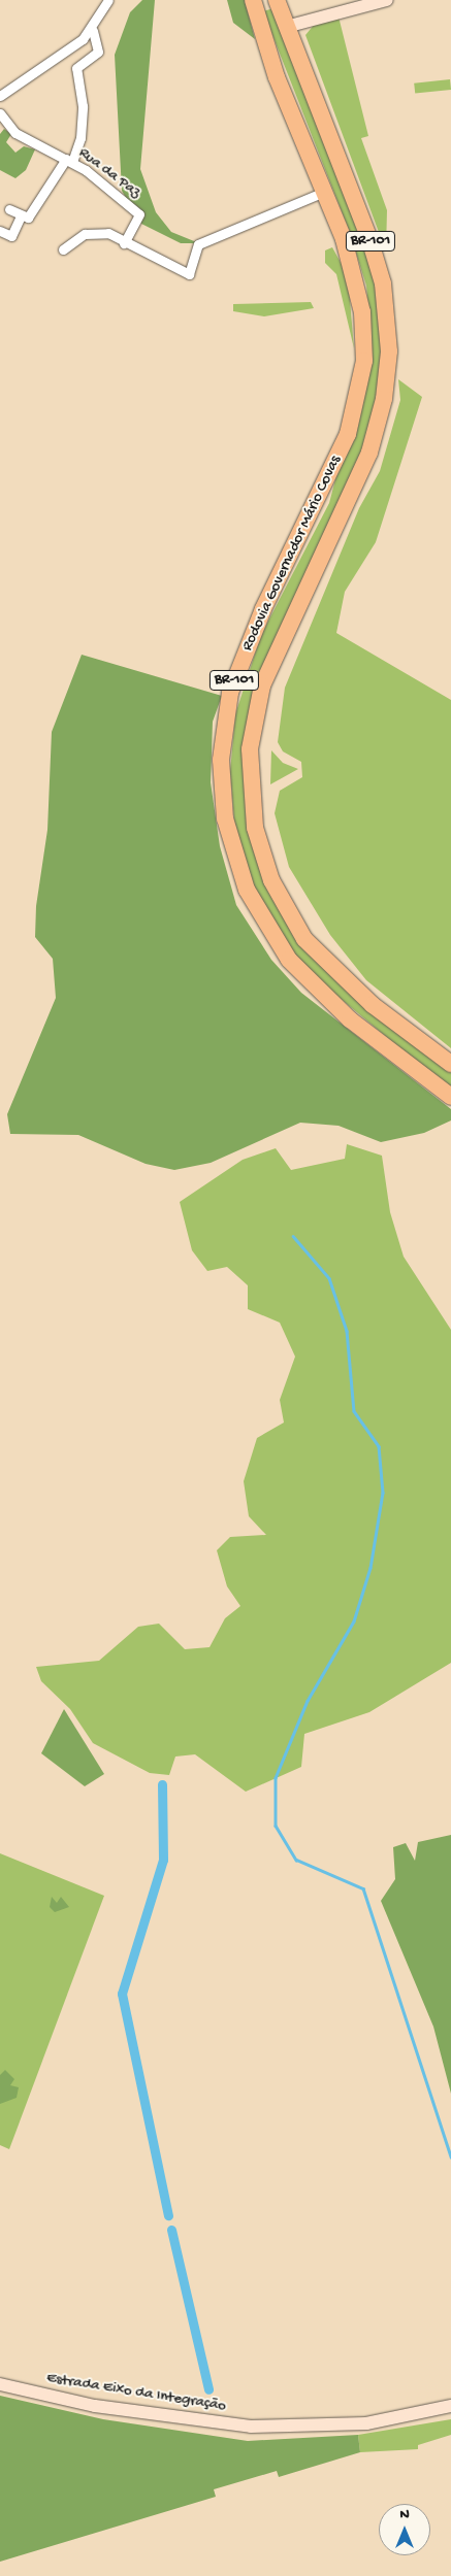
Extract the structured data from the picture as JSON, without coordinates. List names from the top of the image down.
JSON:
{
  "streets": {
    "highway": ["BR-101", "Rodovia Governador Mário Covas"],
    "main road": ["Estrada Eixo da Integração"],
    "street": ["Rua da Paz"]
  },
  "north": "top"
}
